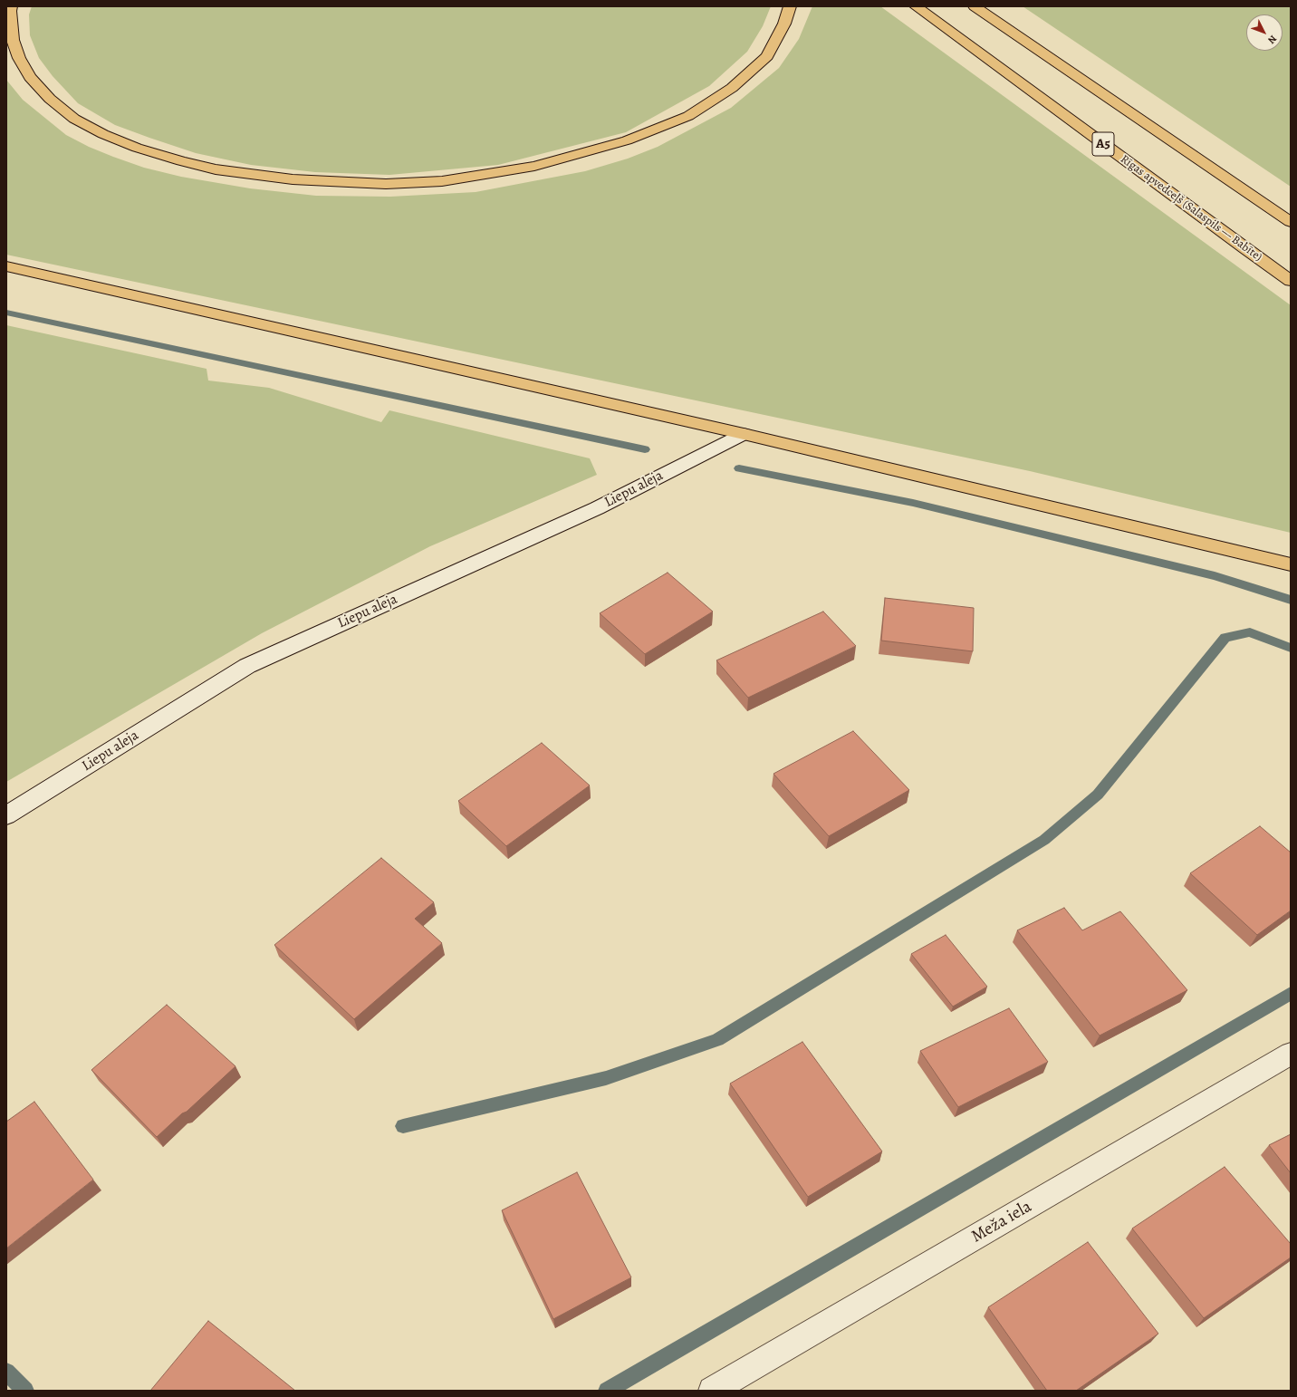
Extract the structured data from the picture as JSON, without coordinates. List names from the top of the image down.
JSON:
{
  "streets": {
    "highway": ["A5", "Rīgas apvedceļš (Salaspils — Babīte)"],
    "street": ["Liepu aleja", "Meža iela"]
  },
  "north": "bottom right"
}
